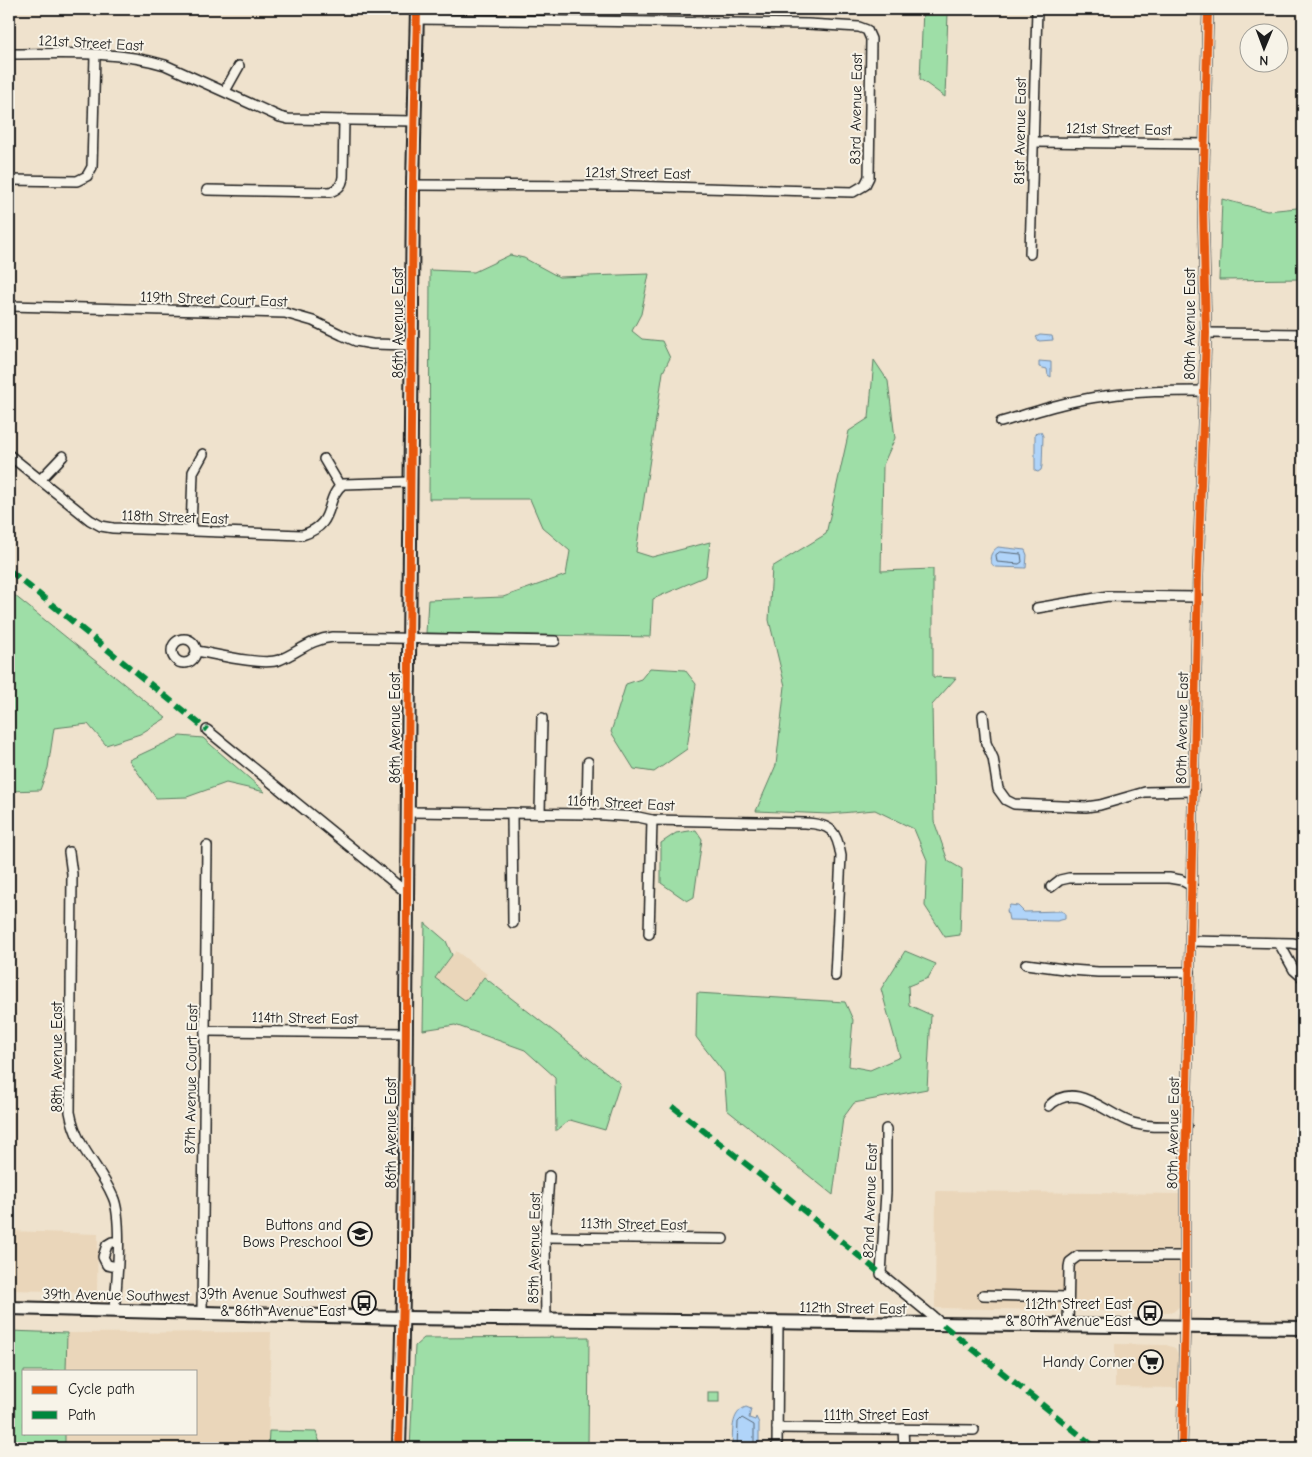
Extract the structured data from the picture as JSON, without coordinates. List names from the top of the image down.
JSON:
{
  "streets": {
    "street": [
      "121st Street East",
      "83rd Avenue East",
      "81st Avenue East",
      "119th Street Court East",
      "86th Avenue East",
      "80th Avenue East",
      "118th Street East",
      "116th Street East",
      "114th Street East",
      "88th Avenue East",
      "87th Avenue Court East",
      "82nd Avenue East",
      "113th Street East",
      "85th Avenue East",
      "39th Avenue Southwest",
      "112th Street East",
      "111th Street East"
    ]
  },
  "crossings": [
    ["121st Street East", "83rd Avenue East"],
    ["121st Street East", "81st Avenue East"],
    ["121st Street East", "86th Avenue East"],
    ["121st Street East", "80th Avenue East"],
    ["83rd Avenue East", "86th Avenue East"],
    ["119th Street Court East", "86th Avenue East"],
    ["86th Avenue East", "116th Street East"],
    ["86th Avenue East", "114th Street East"],
    ["86th Avenue East", "39th Avenue Southwest"],
    ["86th Avenue East", "112th Street East"],
    ["80th Avenue East", "112th Street East"],
    ["114th Street East", "87th Avenue Court East"],
    ["88th Avenue East", "39th Avenue Southwest"],
    ["87th Avenue Court East", "39th Avenue Southwest"],
    ["82nd Avenue East", "112th Street East"],
    ["113th Street East", "85th Avenue East"],
    ["85th Avenue East", "112th Street East"],
    ["39th Avenue Southwest", "112th Street East"]
  ],
  "places": {
    "school or university": ["Buttons and Bows Preschool"],
    "bus stop": ["39th Avenue Southwest & 86th Avenue East", "112th Street East & 80th Avenue East"],
    "supermarket": ["Handy Corner"]
  },
  "legend": ["Cycle path", "Path"],
  "north": "bottom"
}
